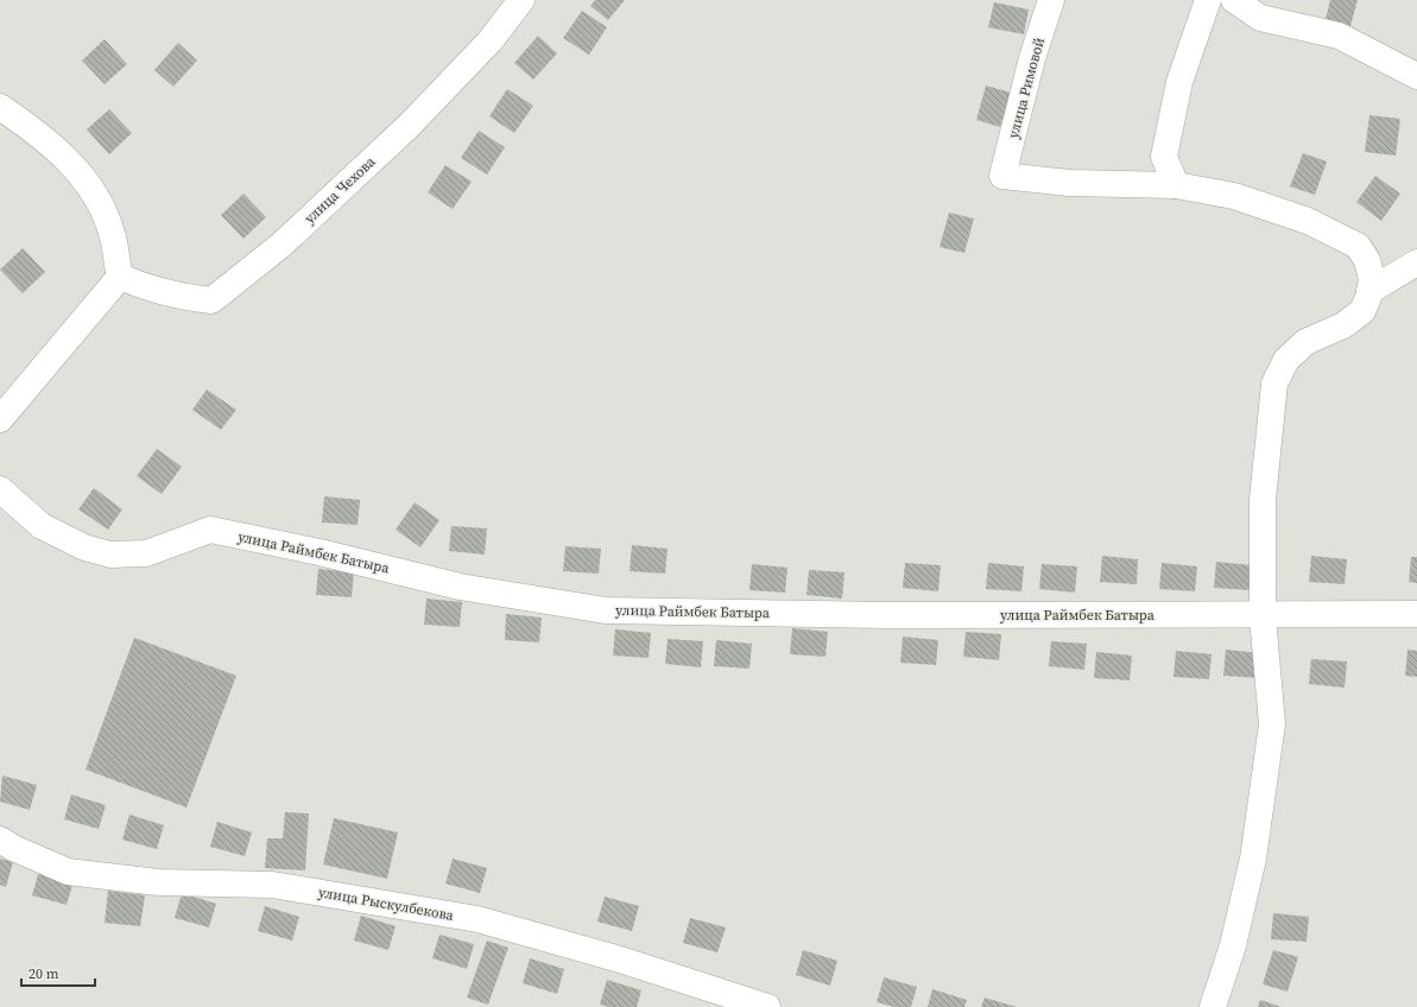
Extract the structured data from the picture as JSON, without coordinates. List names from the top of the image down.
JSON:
{
  "streets": {
    "street": [
      "улица Римовой",
      "улица Чехова",
      "улица Раймбек Батыра",
      "улица Рыскулбекова"
    ]
  },
  "scale_bar": "20 m"
}
